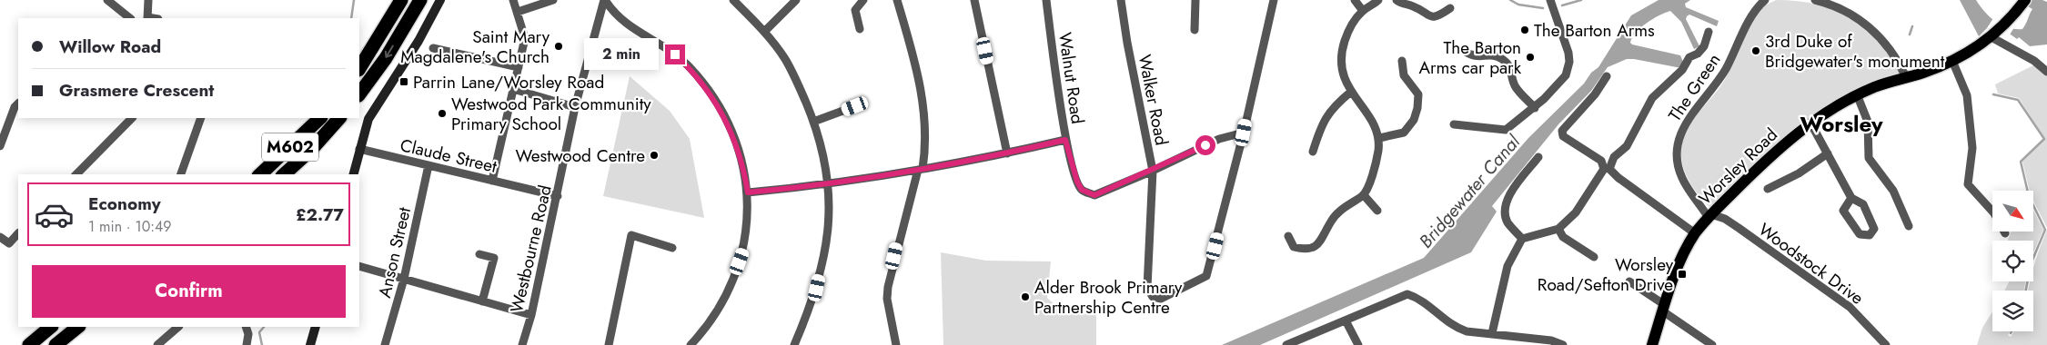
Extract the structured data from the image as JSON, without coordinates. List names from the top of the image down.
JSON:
{
  "streets": {
    "highway": ["M602"],
    "main road": ["Worsley Road"],
    "street": [
      "Walnut Road",
      "The Green",
      "Walker Road",
      "Claude Street",
      "Westbourne Road",
      "Anson Street",
      "Woodstock Drive"
    ]
  },
  "crossings": [
    ["Walnut Road", "Walker Road"],
    ["The Green", "Worsley Road"],
    ["The Green", "Woodstock Drive"],
    ["Claude Street", "Westbourne Road"],
    ["Claude Street", "Anson Street"],
    ["Worsley Road", "Woodstock Drive"]
  ],
  "districts": ["Worsley"],
  "water": ["Bridgewater Canal"],
  "places": {
    "other": [
      "The Barton Arms",
      "Saint Mary Magdalene's Church",
      "3rd Duke of Bridgewater's monument",
      "The Barton Arms car park",
      "Westwood Park Community Primary School",
      "Westwood Centre",
      "Alder Brook Primary Partnership Centre"
    ],
    "transit": ["Parrin Lane/Worsley Road", "Worsley Road/Sefton Drive"]
  },
  "north": "bottom right",
  "page": {
    "banner": ["Willow Road", "Grasmere Crescent"],
    "bubble": "2 min",
    "list": [
      {
        "name": "Economy",
        "note": "1 min · 10:49",
        "value": "£2.77"
      }
    ],
    "buttons": "Confirm"
  }
}
